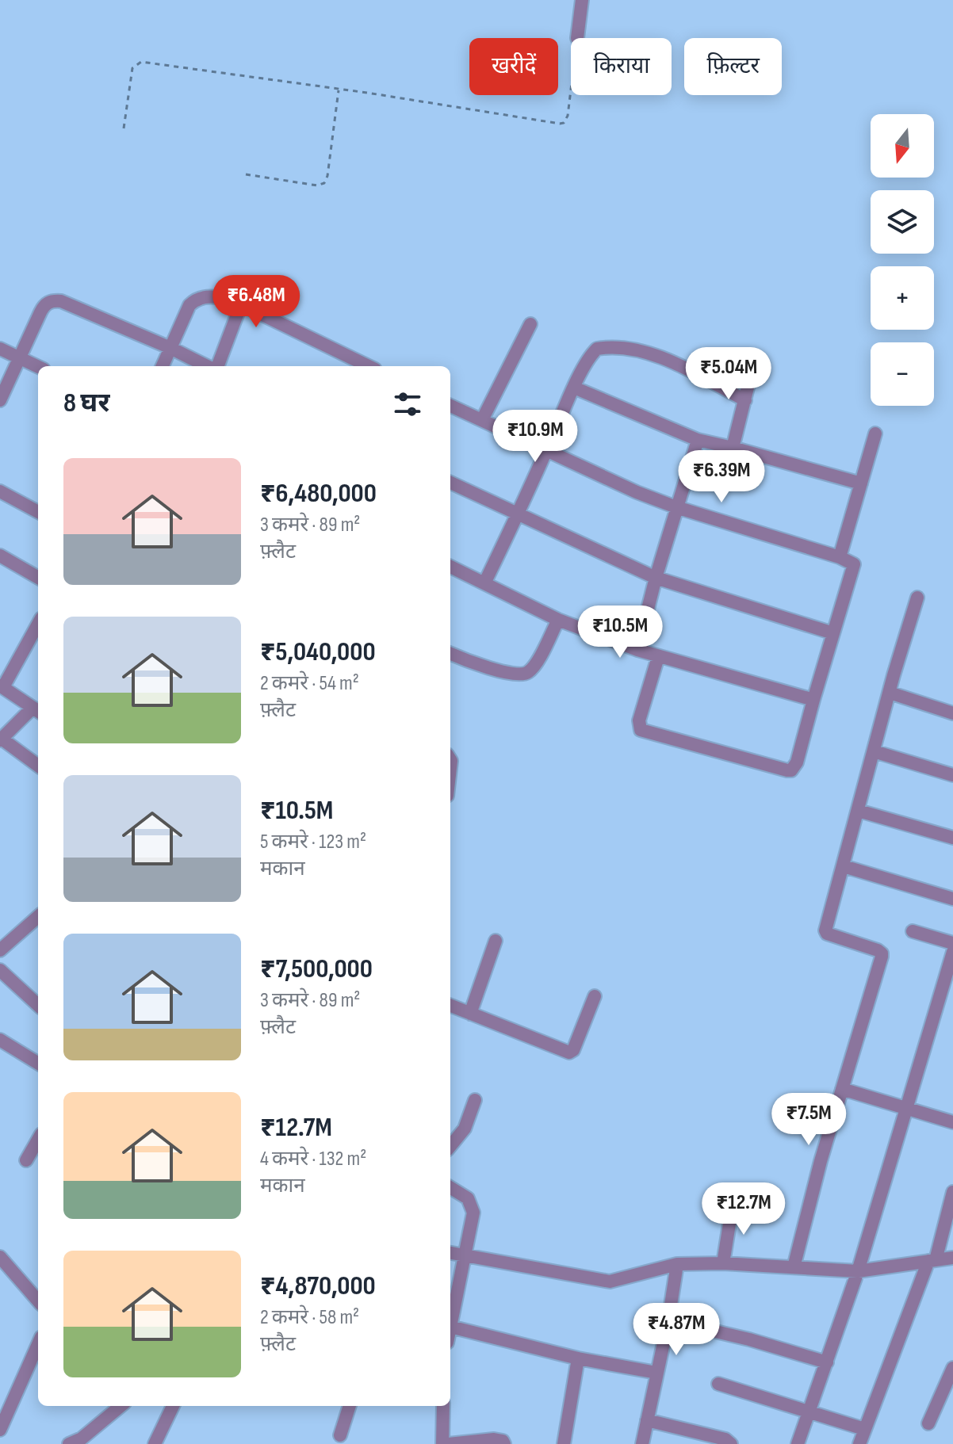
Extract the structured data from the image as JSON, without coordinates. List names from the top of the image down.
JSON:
{
  "north": "bottom",
  "page": {
    "chip": ["खरीदें", "किराया", "फ़िल्टर"],
    "map_buttons": ["+", "−"],
    "price": [
      "₹6.48M",
      "₹5.04M",
      "₹10.9M",
      "₹6.39M",
      "₹10.5M",
      "₹7.5M",
      "₹12.7M",
      "₹4.87M"
    ],
    "heading": "8 घर",
    "list": [
      {
        "name": "₹6,480,000",
        "note": "3 कमरे · 89 m² · फ़्लैट"
      },
      {
        "name": "₹5,040,000",
        "note": "2 कमरे · 54 m² · फ़्लैट"
      },
      {
        "name": "₹10.5M",
        "note": "5 कमरे · 123 m² · मकान"
      },
      {
        "name": "₹7,500,000",
        "note": "3 कमरे · 89 m² · फ़्लैट"
      },
      {
        "name": "₹12.7M",
        "note": "4 कमरे · 132 m² · मकान"
      },
      {
        "name": "₹4,870,000",
        "note": "2 कमरे · 58 m² · फ़्लैट"
      }
    ]
  }
}
